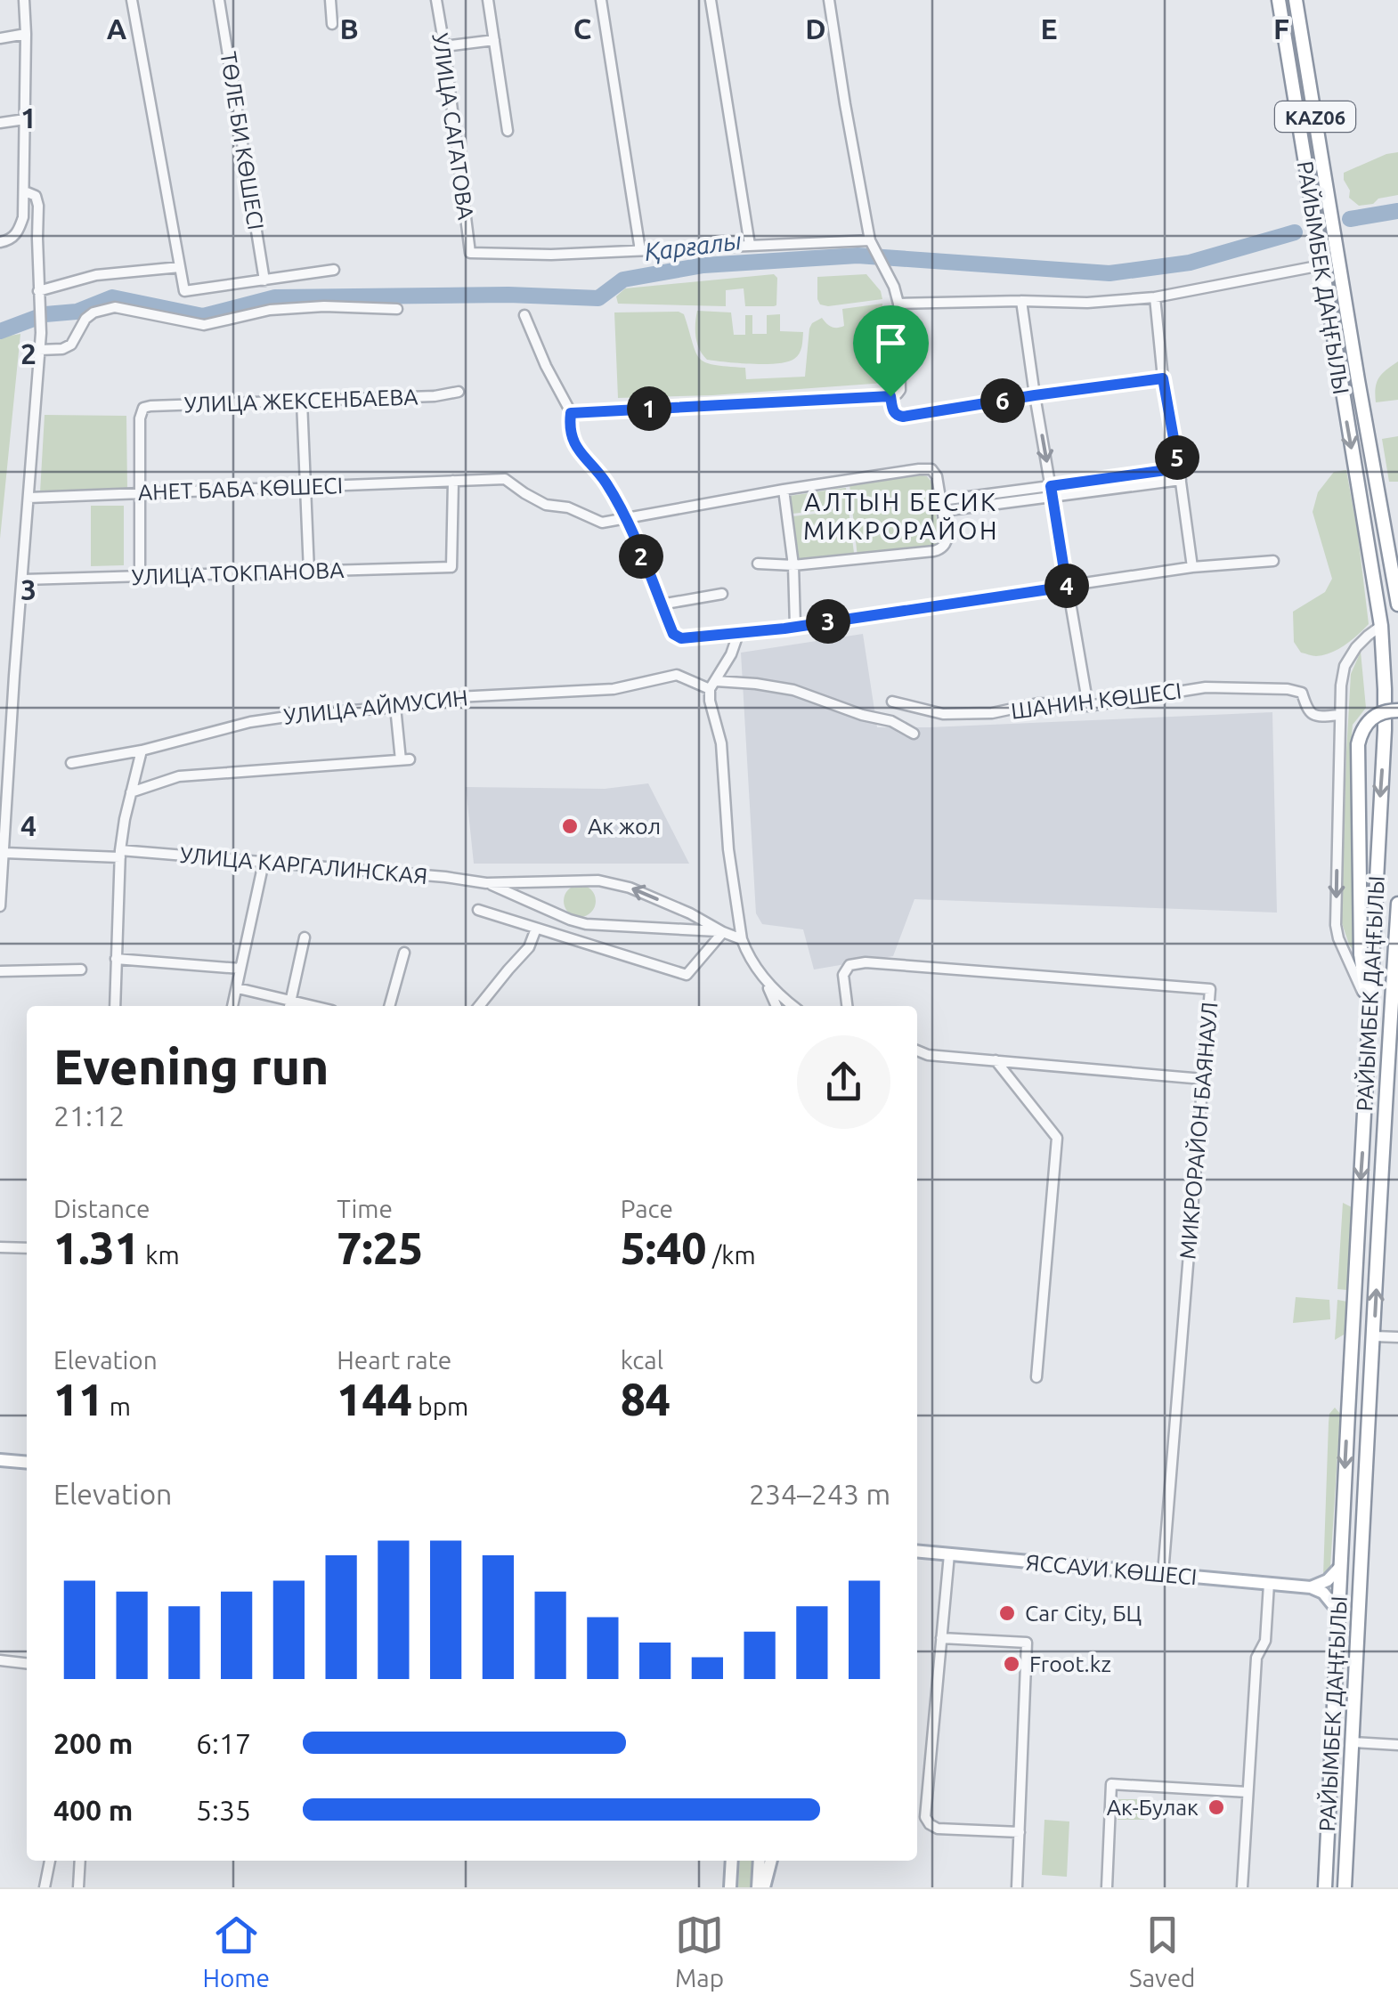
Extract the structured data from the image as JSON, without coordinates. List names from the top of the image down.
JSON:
{
  "streets": {
    "highway": ["KАZ06", "РАЙЫМБЕК ДАҢҒЫЛЫ"],
    "main road": ["ЯССАУИ КӨШЕСІ"],
    "street": [
      "УЛИЦА САГАТОВА",
      "ТӨЛЕ БИ КӨШЕСІ",
      "УЛИЦА ЖЕКСЕНБАЕВА",
      "АНЕТ БАБА КӨШЕСІ",
      "УЛИЦА ТОКПАНОВА",
      "ШАНИН КӨШЕСІ",
      "УЛИЦА АЙМУСИН",
      "УЛИЦА КАРГАЛИНСКАЯ",
      "МИКРОРАЙОН БАЯНАУЛ"
    ]
  },
  "crossings": [
    ["УЛИЦА ЖЕКСЕНБАЕВА", "АНЕТ БАБА КӨШЕСІ"],
    ["АНЕТ БАБА КӨШЕСІ", "УЛИЦА ТОКПАНОВА"],
    ["МИКРОРАЙОН БАЯНАУЛ", "ЯССАУИ КӨШЕСІ"]
  ],
  "districts": ["АЛТЫН БЕСИК МИКРОРАЙОН"],
  "water": ["Қарғалы"],
  "places": [
    "Ак жол",
    "Car City, БЦ",
    "Froot.kz",
    "Ак-Булак"
  ],
  "page": {
    "pins": [
      "6",
      "1",
      "5",
      "2",
      "4",
      "3"
    ],
    "heading": ["Evening run", "21:12"],
    "stats": [
      ["Distance", "1.31 km"],
      ["Time", "7:25"],
      ["Pace", "5:40 /km"],
      ["Elevation", "11 m"],
      ["Heart rate", "144 bpm"],
      ["kcal", "84"]
    ],
    "chart": ["Elevation", "234–243 m"],
    "list": [
      {
        "name": "200 m",
        "note": "6:17"
      },
      {
        "name": "400 m",
        "note": "5:35"
      }
    ],
    "tabs": ["Home", "Map", "Saved"]
  },
  "grid": {
    "columns": [
      "A",
      "B",
      "C",
      "D",
      "E",
      "F"
    ],
    "rows": [
      "1",
      "2",
      "3",
      "4"
    ]
  }
}
